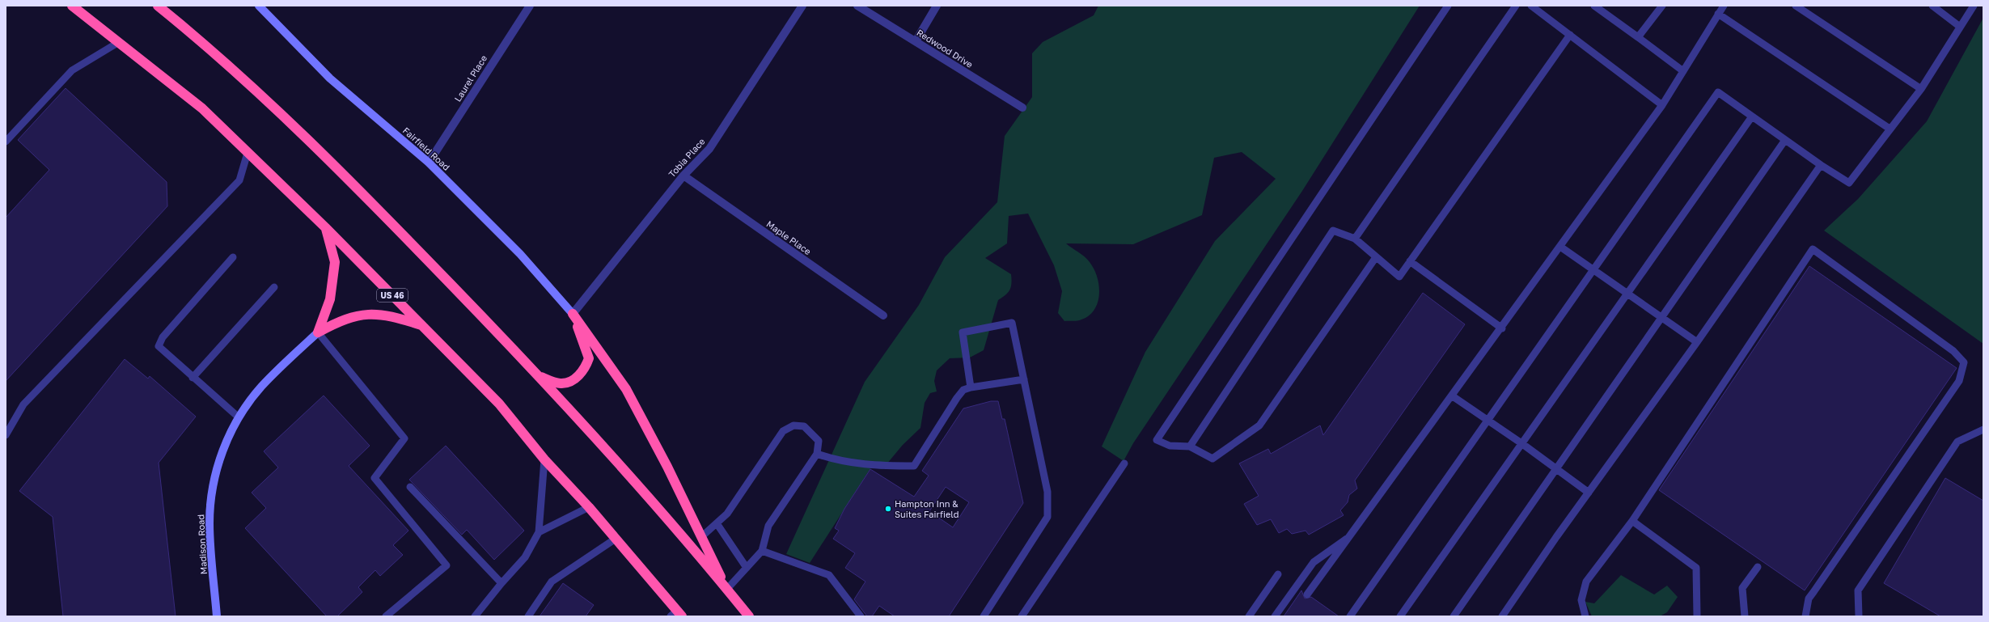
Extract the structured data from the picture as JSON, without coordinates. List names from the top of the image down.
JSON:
{
  "streets": {
    "highway": ["US 46"],
    "street": [
      "Redwood Drive",
      "Laurel Place",
      "Fairfield Road",
      "Tobia Place",
      "Maple Place",
      "Madison Road"
    ]
  },
  "crossings": [
    ["Laurel Place", "Fairfield Road"],
    ["Fairfield Road", "Tobia Place"],
    ["Tobia Place", "Maple Place"]
  ],
  "places": ["Hampton Inn & Suites Fairfield"]
}
